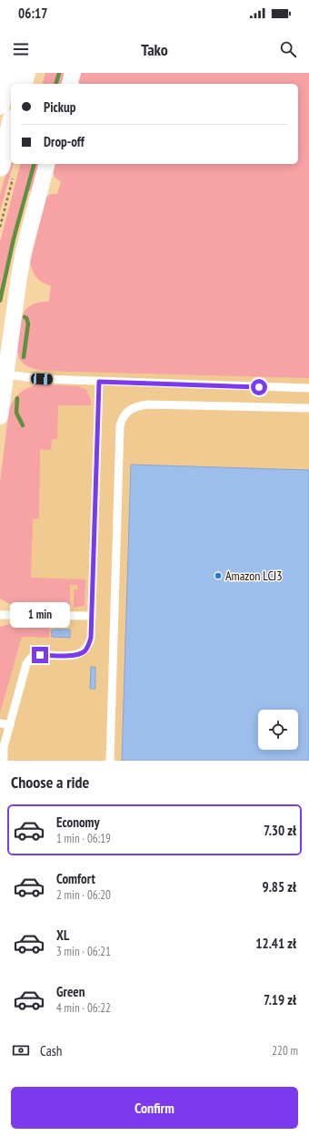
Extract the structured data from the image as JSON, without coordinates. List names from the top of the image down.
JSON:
{
  "places": ["Amazon LCJ3"],
  "page": {
    "status": "06:17",
    "header": "Tako",
    "banner": ["Pickup", "Drop-off"],
    "bubble": "1 min",
    "heading": "Choose a ride",
    "list": [
      {
        "name": "Economy",
        "note": "1 min · 06:19",
        "value": "7.30 zł"
      },
      {
        "name": "Comfort",
        "note": "2 min · 06:20",
        "value": "9.85 zł"
      },
      {
        "name": "XL",
        "note": "3 min · 06:21",
        "value": "12.41 zł"
      },
      {
        "name": "Green",
        "note": "4 min · 06:22",
        "value": "7.19 zł"
      }
    ],
    "pay": ["Cash", "220 m"],
    "buttons": "Confirm"
  }
}
